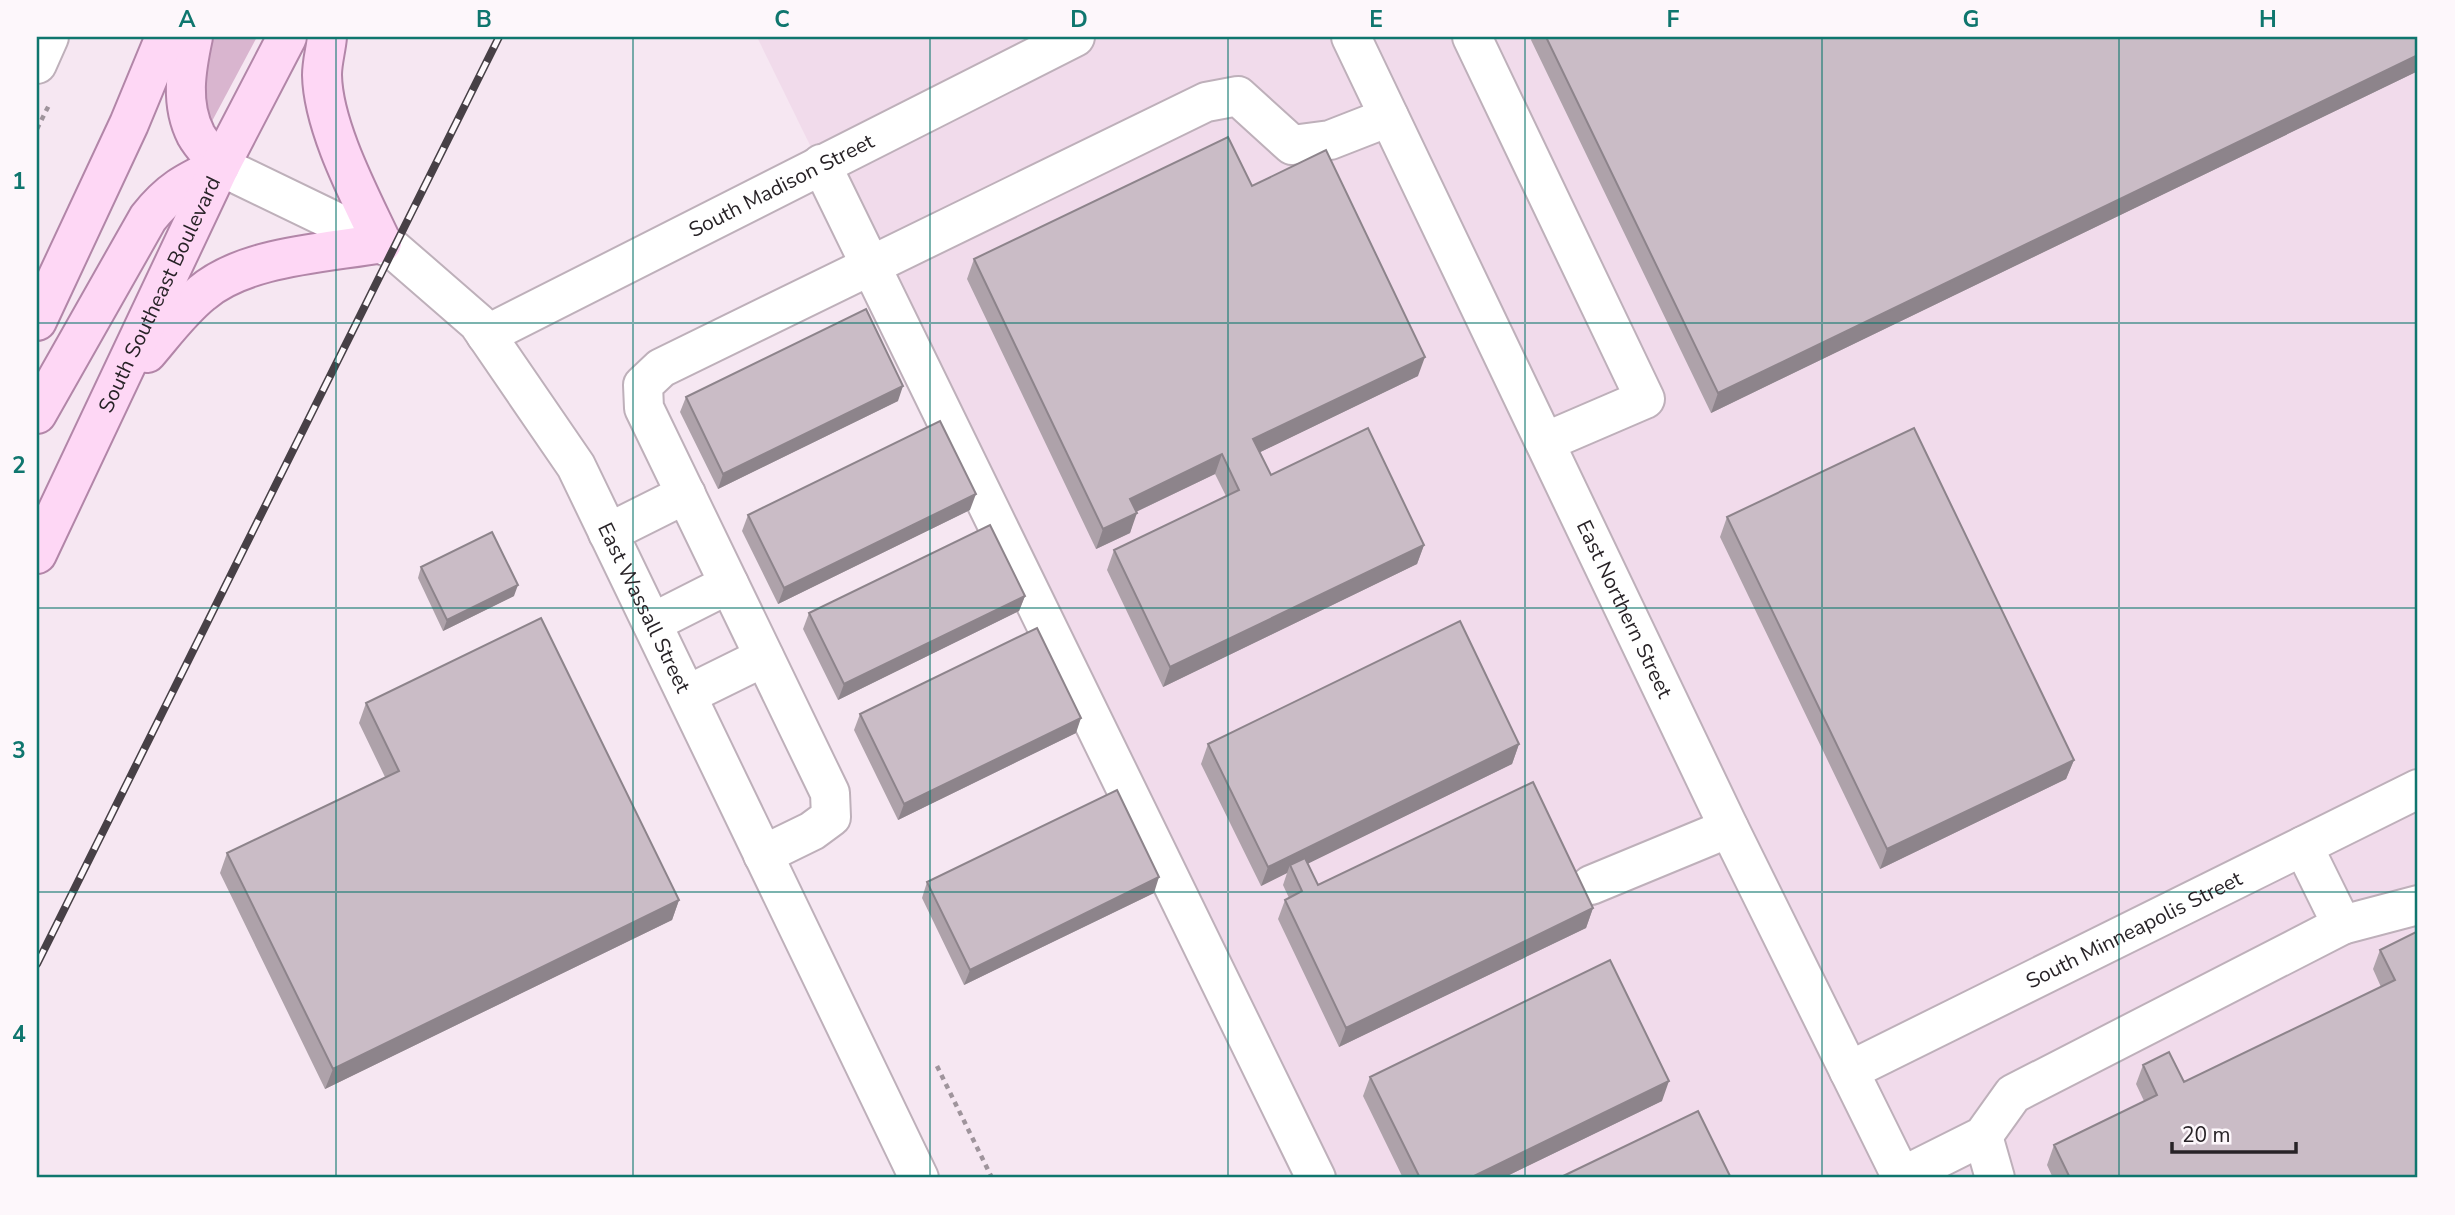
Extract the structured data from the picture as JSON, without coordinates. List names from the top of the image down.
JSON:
{
  "streets": {
    "main road": ["South Southeast Boulevard"],
    "street": [
      "South Madison Street",
      "East Wassall Street",
      "East Northern Street",
      "South Minneapolis Street"
    ]
  },
  "crossings": [
    ["South Madison Street", "East Wassall Street"],
    ["South Southeast Boulevard", "East Wassall Street"],
    ["East Northern Street", "South Minneapolis Street"]
  ],
  "scale_bar": "20 m",
  "grid": {
    "columns": [
      "A",
      "B",
      "C",
      "D",
      "E",
      "F",
      "G",
      "H"
    ],
    "rows": [
      "1",
      "2",
      "3",
      "4"
    ]
  }
}
